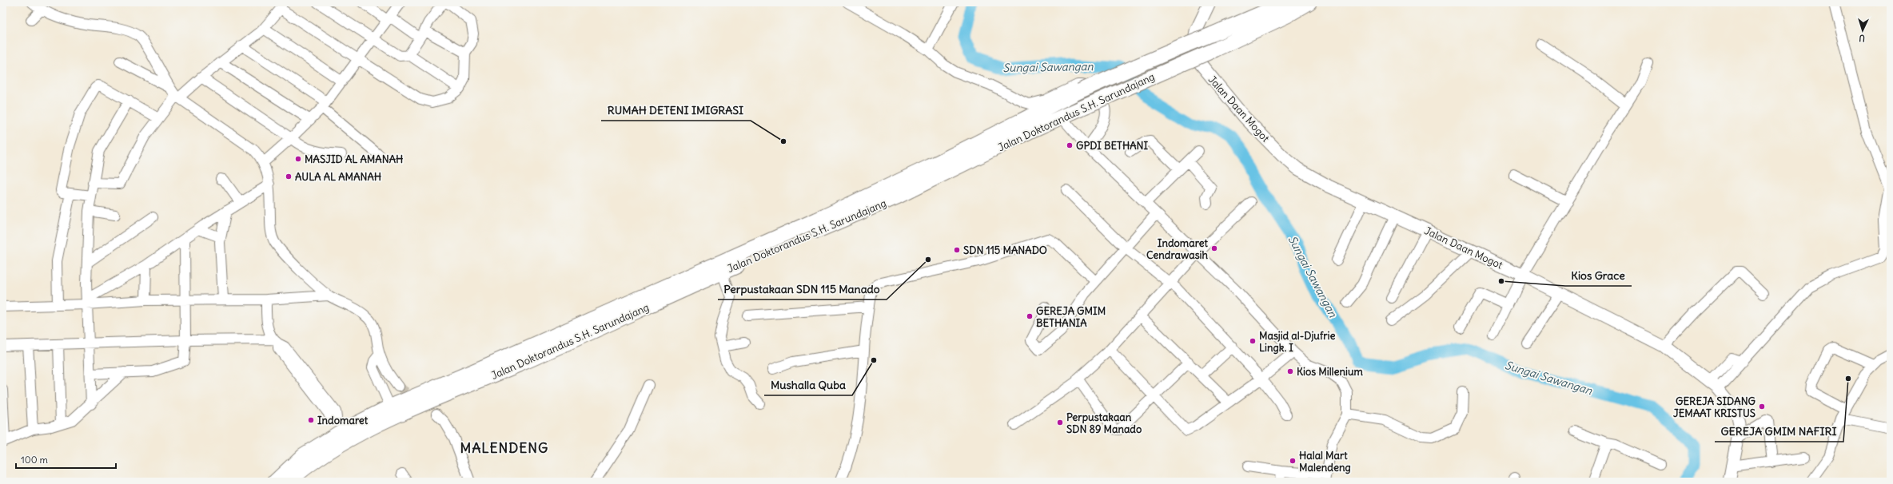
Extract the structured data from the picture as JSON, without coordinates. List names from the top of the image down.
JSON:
{
  "streets": {
    "highway": ["Jalan Doktorandus S.H. Sarundajang"],
    "main road": ["Jalan Daan Mogot"]
  },
  "districts": ["MALENDENG"],
  "water": ["Sungai Sawangan"],
  "places": [
    "RUMAH DETENI IMIGRASI",
    "GPDI BETHANI",
    "MASJID AL AMANAH",
    "AULA AL AMANAH",
    "Indomaret Cendrawasih",
    "SDN 115 MANADO",
    "Perpustakaan SDN 115 Manado",
    "Kios Grace",
    "GEREJA GMIM BETHANIA",
    "Masjid al-Djufrie Lingk. I",
    "Mushalla Quba",
    "Kios Millenium",
    "GEREJA GMIM NAFIRI",
    "GEREJA SIDANG JEMAAT KRISTUS",
    "Indomaret",
    "Perpustakaan SDN 89 Manado",
    "Halal Mart Malendeng"
  ],
  "scale_bar": "100 m",
  "north": "bottom"
}
